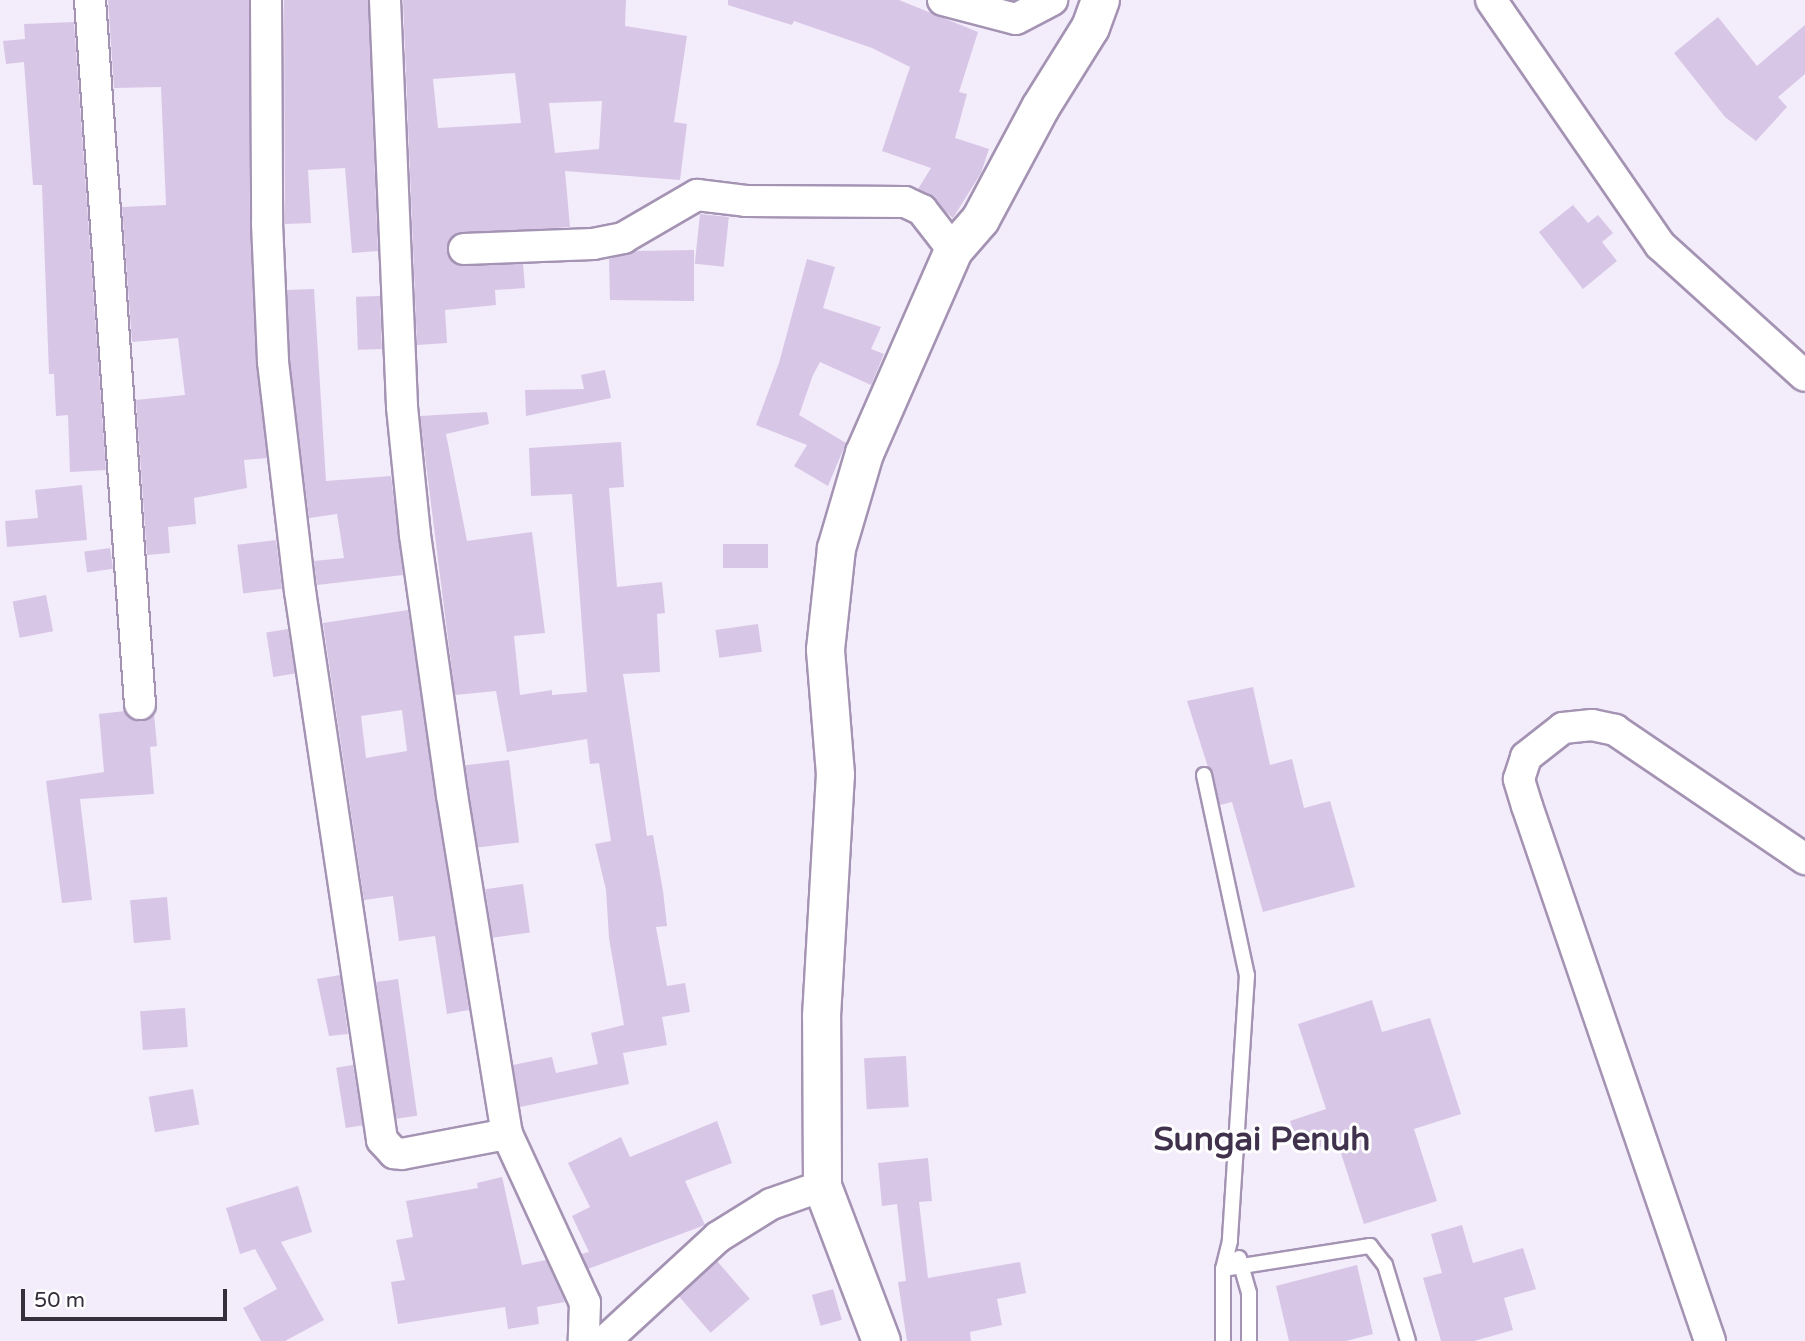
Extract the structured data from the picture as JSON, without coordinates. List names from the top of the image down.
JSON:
{
  "districts": ["Sungai Penuh"],
  "scale_bar": "50 m"
}
